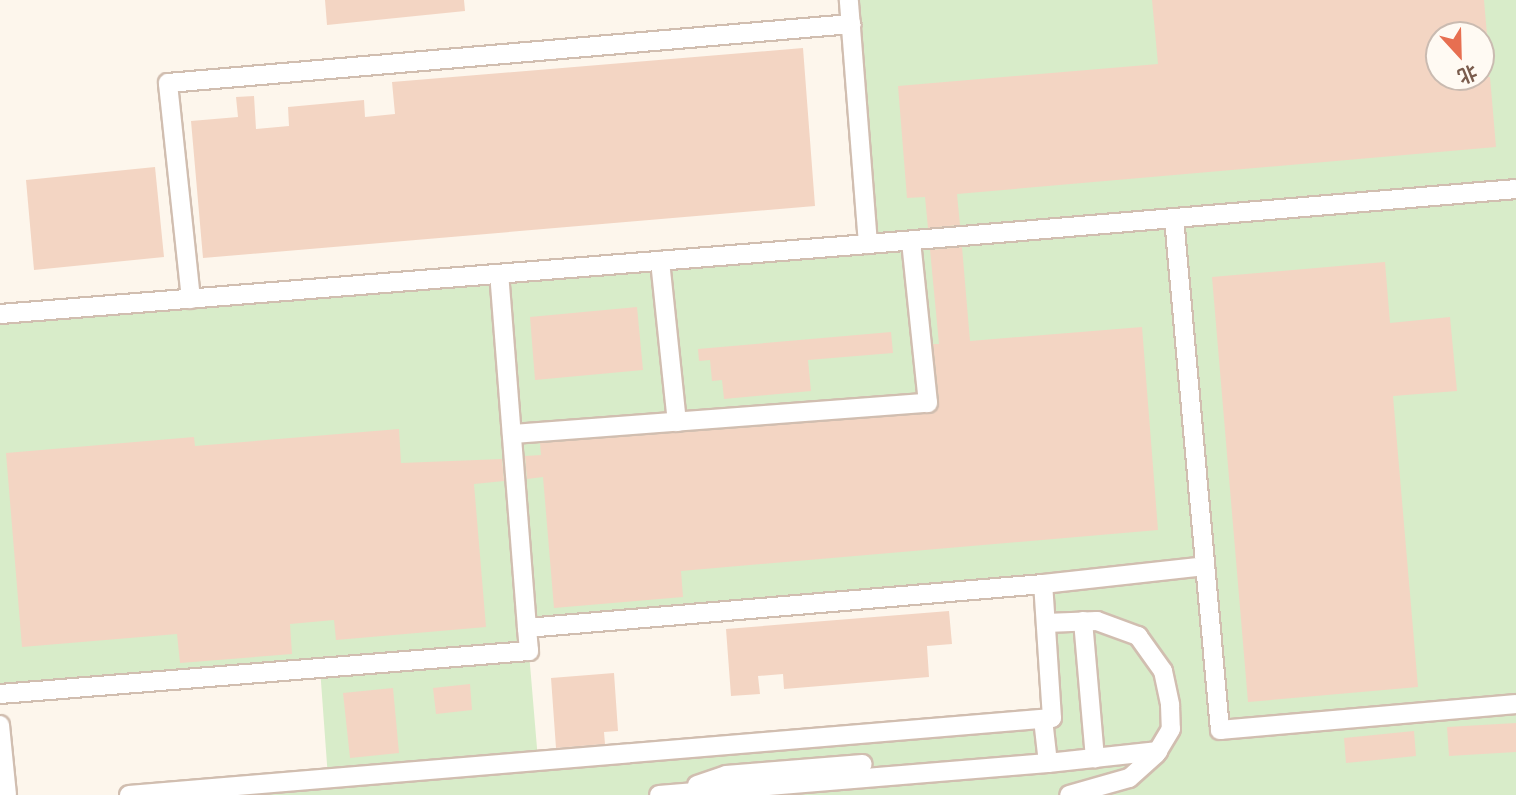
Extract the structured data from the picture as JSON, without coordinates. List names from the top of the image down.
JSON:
{
  "north": "bottom"
}
